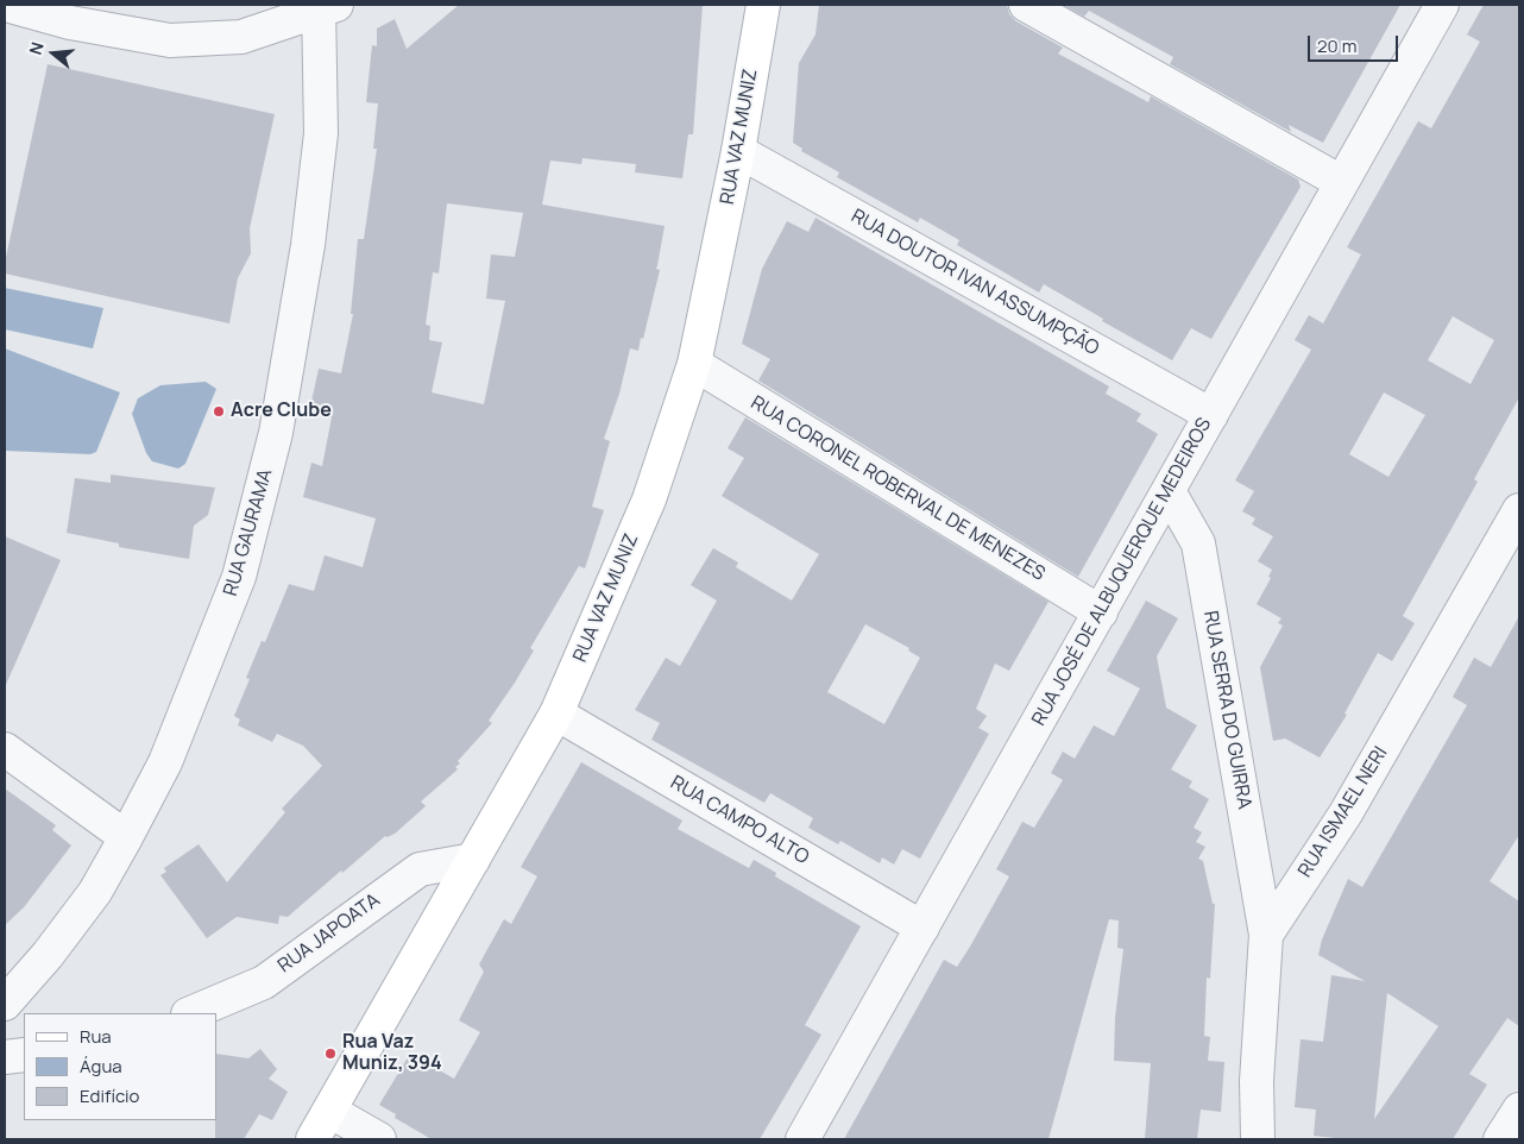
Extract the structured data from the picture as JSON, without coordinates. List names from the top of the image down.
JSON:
{
  "streets": {
    "street": [
      "RUA VAZ MUNIZ",
      "RUA DOUTOR IVAN ASSUMPÇÃO",
      "RUA CORONEL ROBERVAL DE MENEZES",
      "RUA GAURAMA",
      "RUA JOSÉ DE ALBUQUERQUE MEDEIROS",
      "RUA SERRA DO GUIRRA",
      "RUA ISMAEL NERI",
      "RUA CAMPO ALTO",
      "RUA JAPOATA"
    ]
  },
  "crossings": [
    ["RUA VAZ MUNIZ", "RUA DOUTOR IVAN ASSUMPÇÃO"],
    ["RUA VAZ MUNIZ", "RUA CORONEL ROBERVAL DE MENEZES"],
    ["RUA VAZ MUNIZ", "RUA CAMPO ALTO"],
    ["RUA VAZ MUNIZ", "RUA JAPOATA"],
    ["RUA DOUTOR IVAN ASSUMPÇÃO", "RUA JOSÉ DE ALBUQUERQUE MEDEIROS"],
    ["RUA CORONEL ROBERVAL DE MENEZES", "RUA JOSÉ DE ALBUQUERQUE MEDEIROS"],
    ["RUA JOSÉ DE ALBUQUERQUE MEDEIROS", "RUA SERRA DO GUIRRA"],
    ["RUA JOSÉ DE ALBUQUERQUE MEDEIROS", "RUA CAMPO ALTO"],
    ["RUA SERRA DO GUIRRA", "RUA ISMAEL NERI"]
  ],
  "places": ["Acre Clube", "Rua Vaz Muniz, 394"],
  "legend": ["Rua", "Água", "Edifício"],
  "scale_bar": "20 m",
  "north": "left"
}
